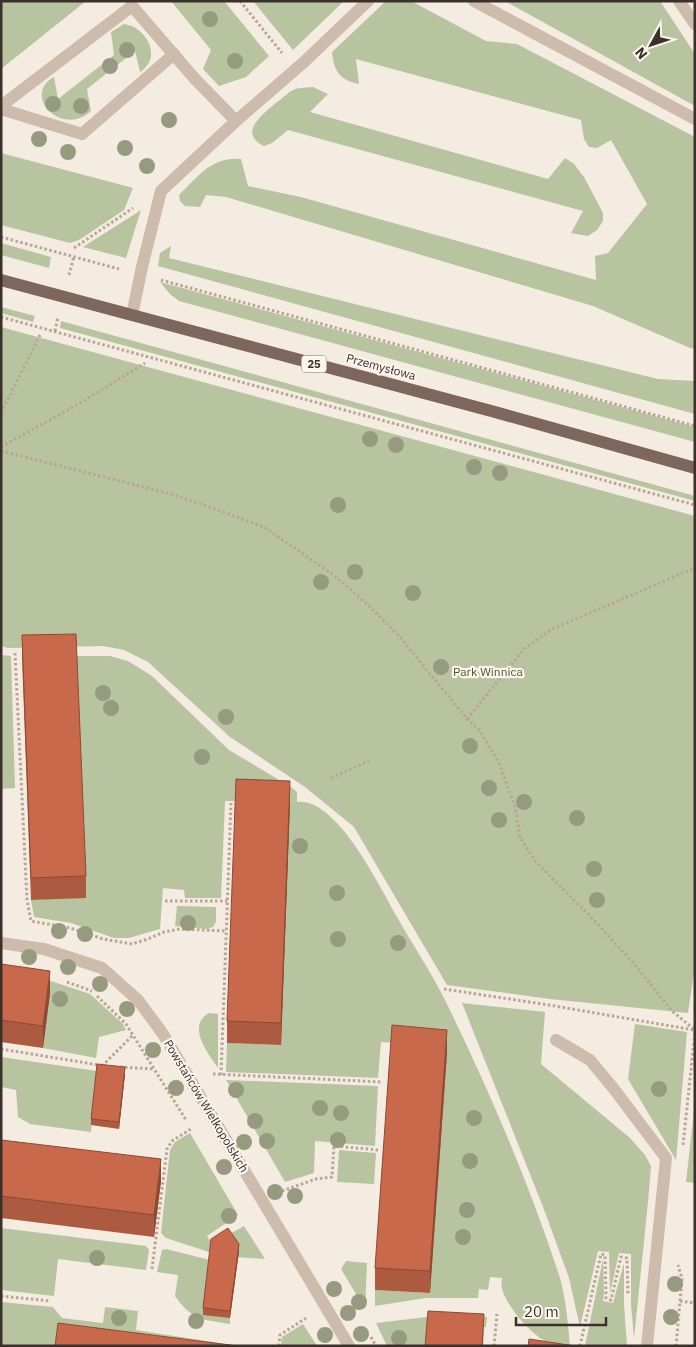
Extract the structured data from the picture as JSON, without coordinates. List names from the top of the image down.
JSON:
{
  "streets": {
    "main road": ["25", "Przemysłowa"],
    "street": ["Powstańców Wielkopolskich"]
  },
  "parks": ["Park Winnica"],
  "scale_bar": "20 m",
  "north": "bottom left"
}
